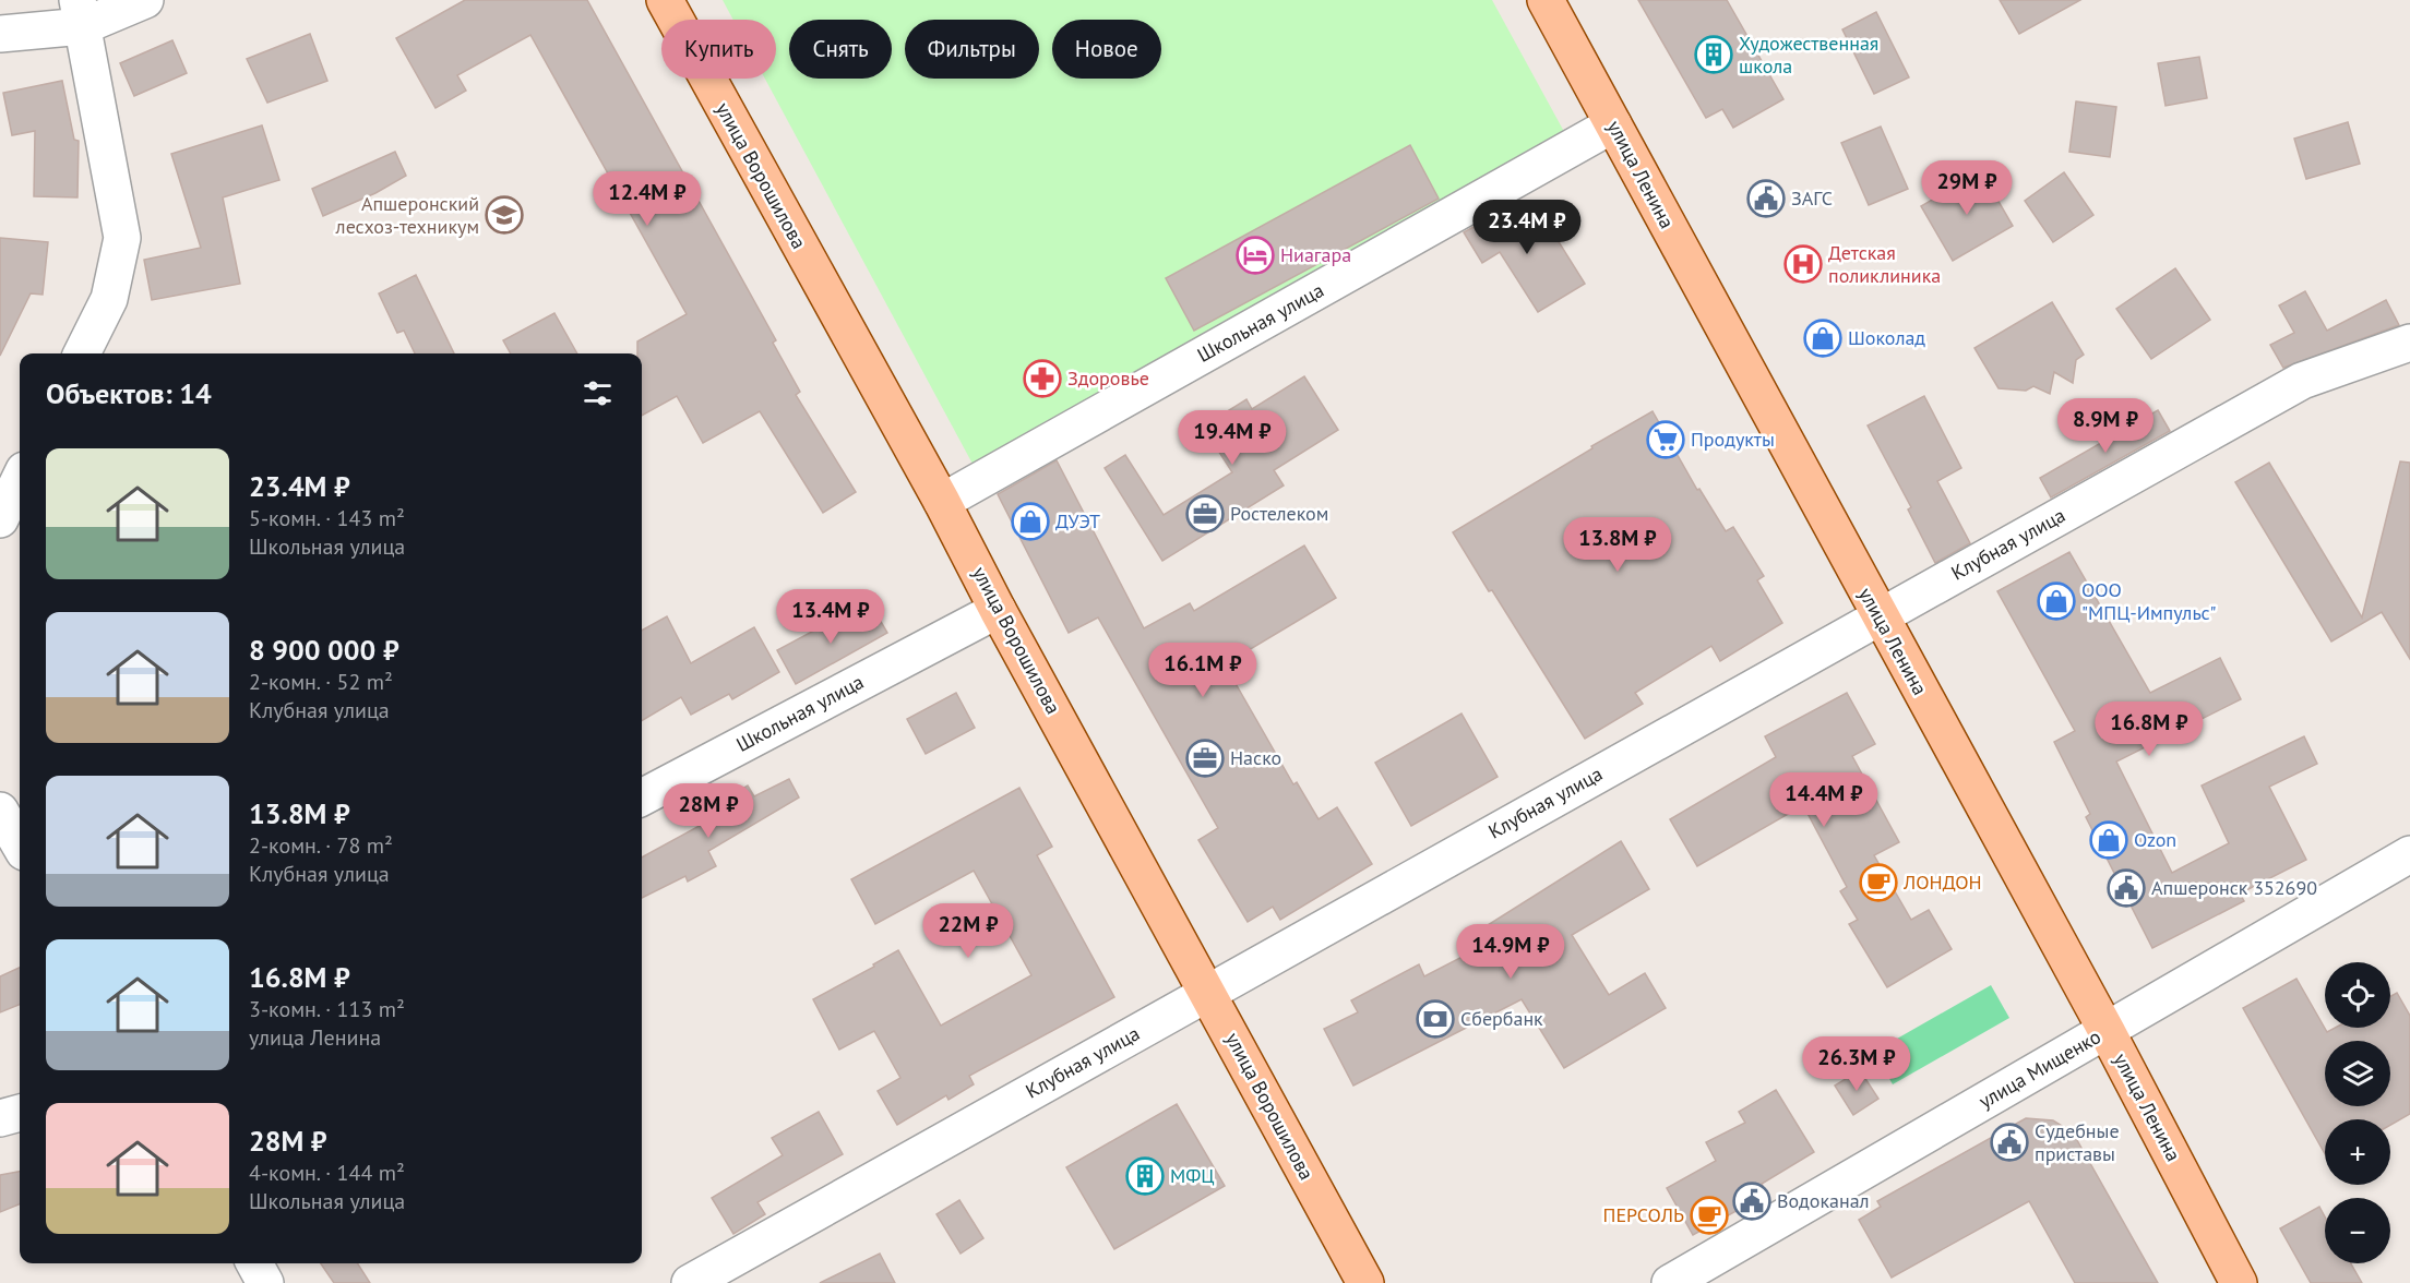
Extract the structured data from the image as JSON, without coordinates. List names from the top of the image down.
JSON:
{
  "streets": {
    "main road": ["улица Ленина", "улица Ворошилова"],
    "street": ["Школьная улица", "Клубная улица", "улица Мищенко"]
  },
  "crossings": [
    ["улица Ленина", "Школьная улица"],
    ["улица Ленина", "Клубная улица"],
    ["улица Ленина", "улица Мищенко"],
    ["улица Ворошилова", "Школьная улица"],
    ["улица Ворошилова", "Клубная улица"]
  ],
  "places": {
    "building": ["Художественная школа", "МФЦ"],
    "public building": [
      "ЗАГС",
      "Апшеронск 352690",
      "Судебные приставы",
      "Водоканал"
    ],
    "school or university": ["Апшеронский лесхоз-техникум"],
    "hotel": ["Ниагара"],
    "hospital": ["Детская поликлиника"],
    "shop": [
      "Шоколад",
      "ДУЭТ",
      "ООО \"МПЦ-Импульс\"",
      "Ozon"
    ],
    "pharmacy": ["Здоровье"],
    "supermarket": ["Продукты"],
    "office": ["Ростелеком", "Наско"],
    "cafe": ["ЛОНДОН", "ПЕРСОЛЬ"],
    "bank": ["Сбербанк"]
  },
  "page": {
    "chip": [
      "Купить",
      "Снять",
      "Фильтры",
      "Новое"
    ],
    "price": [
      "29M ₽",
      "12.4M ₽",
      "23.4M ₽",
      "8.9M ₽",
      "19.4M ₽",
      "13.8M ₽",
      "13.4M ₽",
      "16.1M ₽",
      "16.8M ₽",
      "14.4M ₽",
      "28M ₽",
      "22M ₽",
      "14.9M ₽",
      "26.3M ₽"
    ],
    "heading": "Объектов: 14",
    "list": [
      {
        "name": "23.4M ₽",
        "note": "5-комн. · 143 m² · Школьная улица"
      },
      {
        "name": "8 900 000 ₽",
        "note": "2-комн. · 52 m² · Клубная улица"
      },
      {
        "name": "13.8M ₽",
        "note": "2-комн. · 78 m² · Клубная улица"
      },
      {
        "name": "16.8M ₽",
        "note": "3-комн. · 113 m² · улица Ленина"
      },
      {
        "name": "28M ₽",
        "note": "4-комн. · 144 m² · Школьная улица"
      }
    ],
    "map_buttons": ["+", "−"]
  }
}
